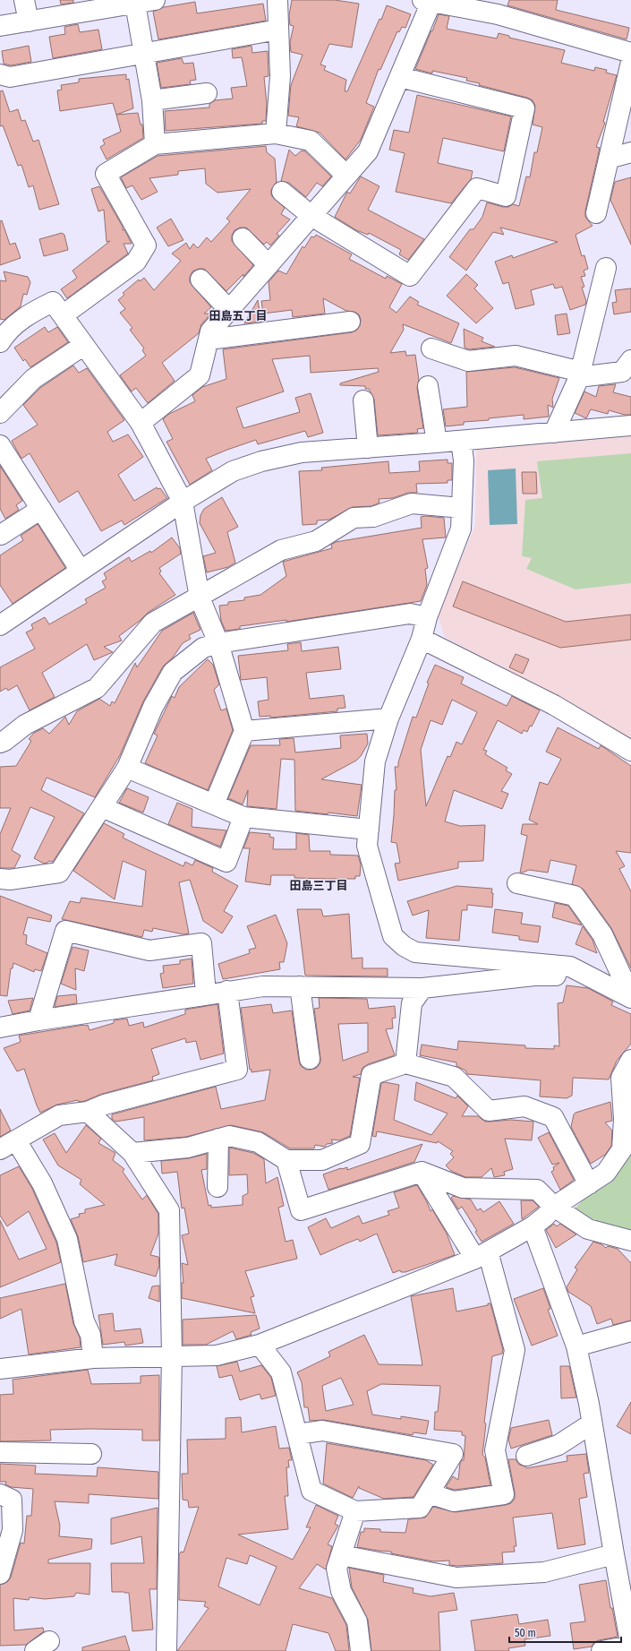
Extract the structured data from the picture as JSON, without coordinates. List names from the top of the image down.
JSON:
{
  "districts": ["田島五丁目", "田島三丁目"],
  "scale_bar": "50 m"
}
